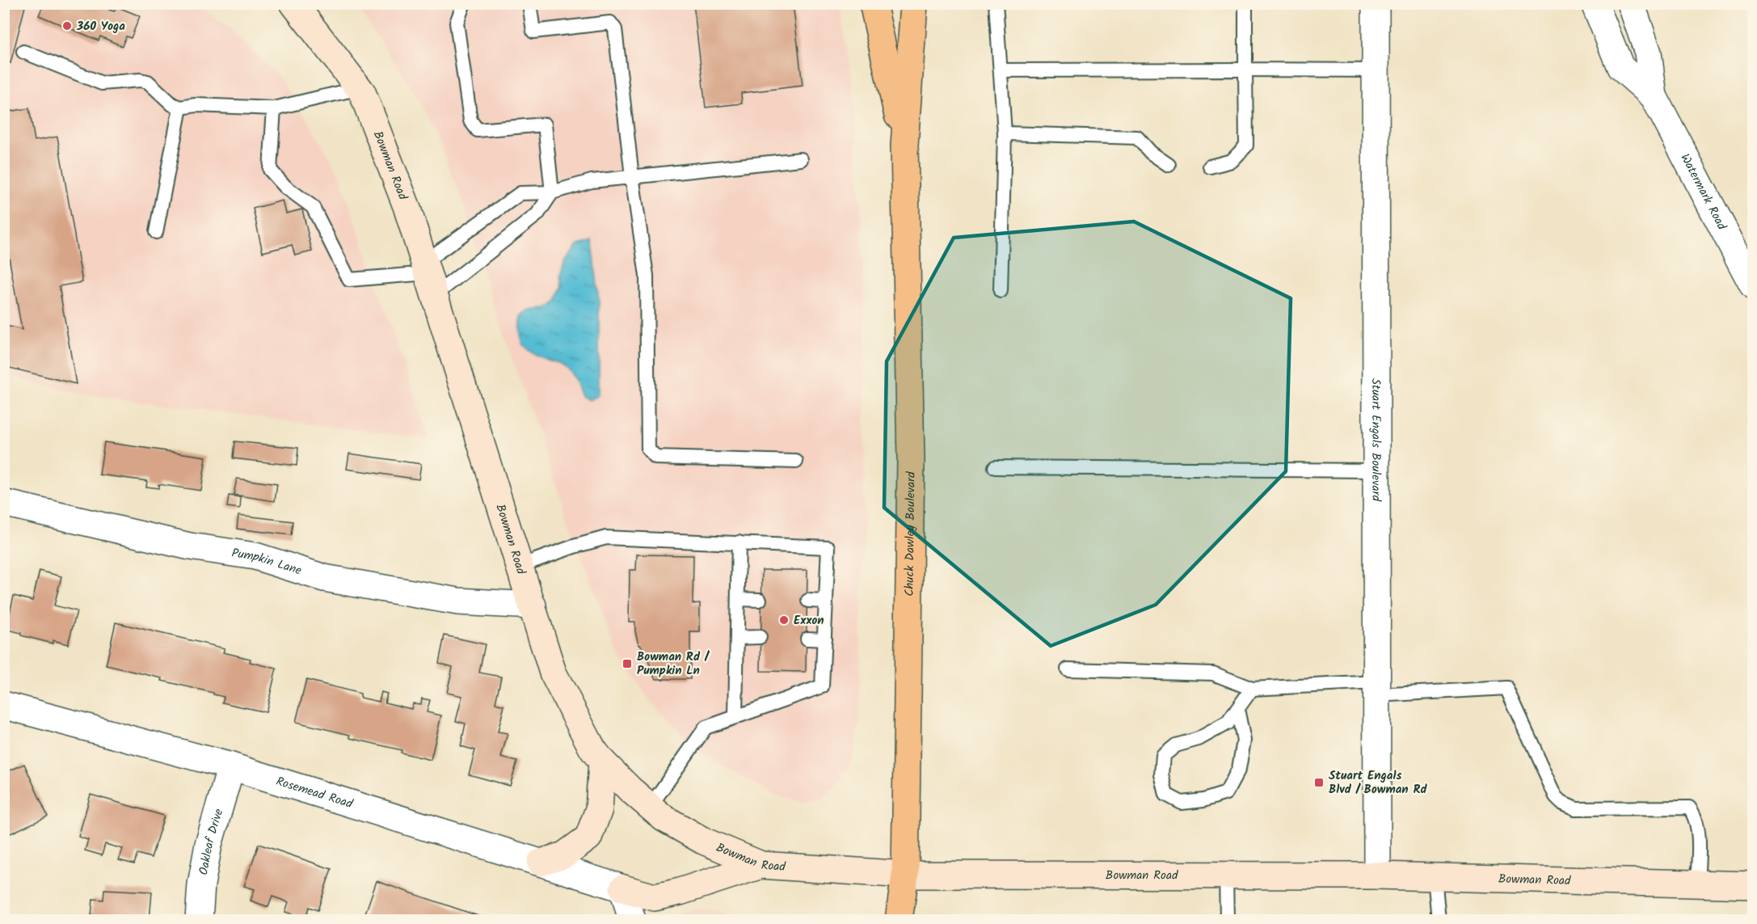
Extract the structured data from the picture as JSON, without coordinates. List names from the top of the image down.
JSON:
{
  "streets": {
    "main road": ["Bowman Road", "Chuck Dawley Boulevard"],
    "street": [
      "Watermark Road",
      "Stuart Engals Boulevard",
      "Pumpkin Lane",
      "Rosemead Road",
      "Oakleaf Drive"
    ]
  },
  "crossings": [
    ["Bowman Road", "Stuart Engals Boulevard"],
    ["Bowman Road", "Chuck Dawley Boulevard"],
    ["Bowman Road", "Pumpkin Lane"],
    ["Rosemead Road", "Oakleaf Drive"]
  ],
  "places": {
    "other": ["360 Yoga", "Exxon"],
    "transit": ["Bowman Rd / Pumpkin Ln", "Stuart Engals Blvd / Bowman Rd"]
  }
}
